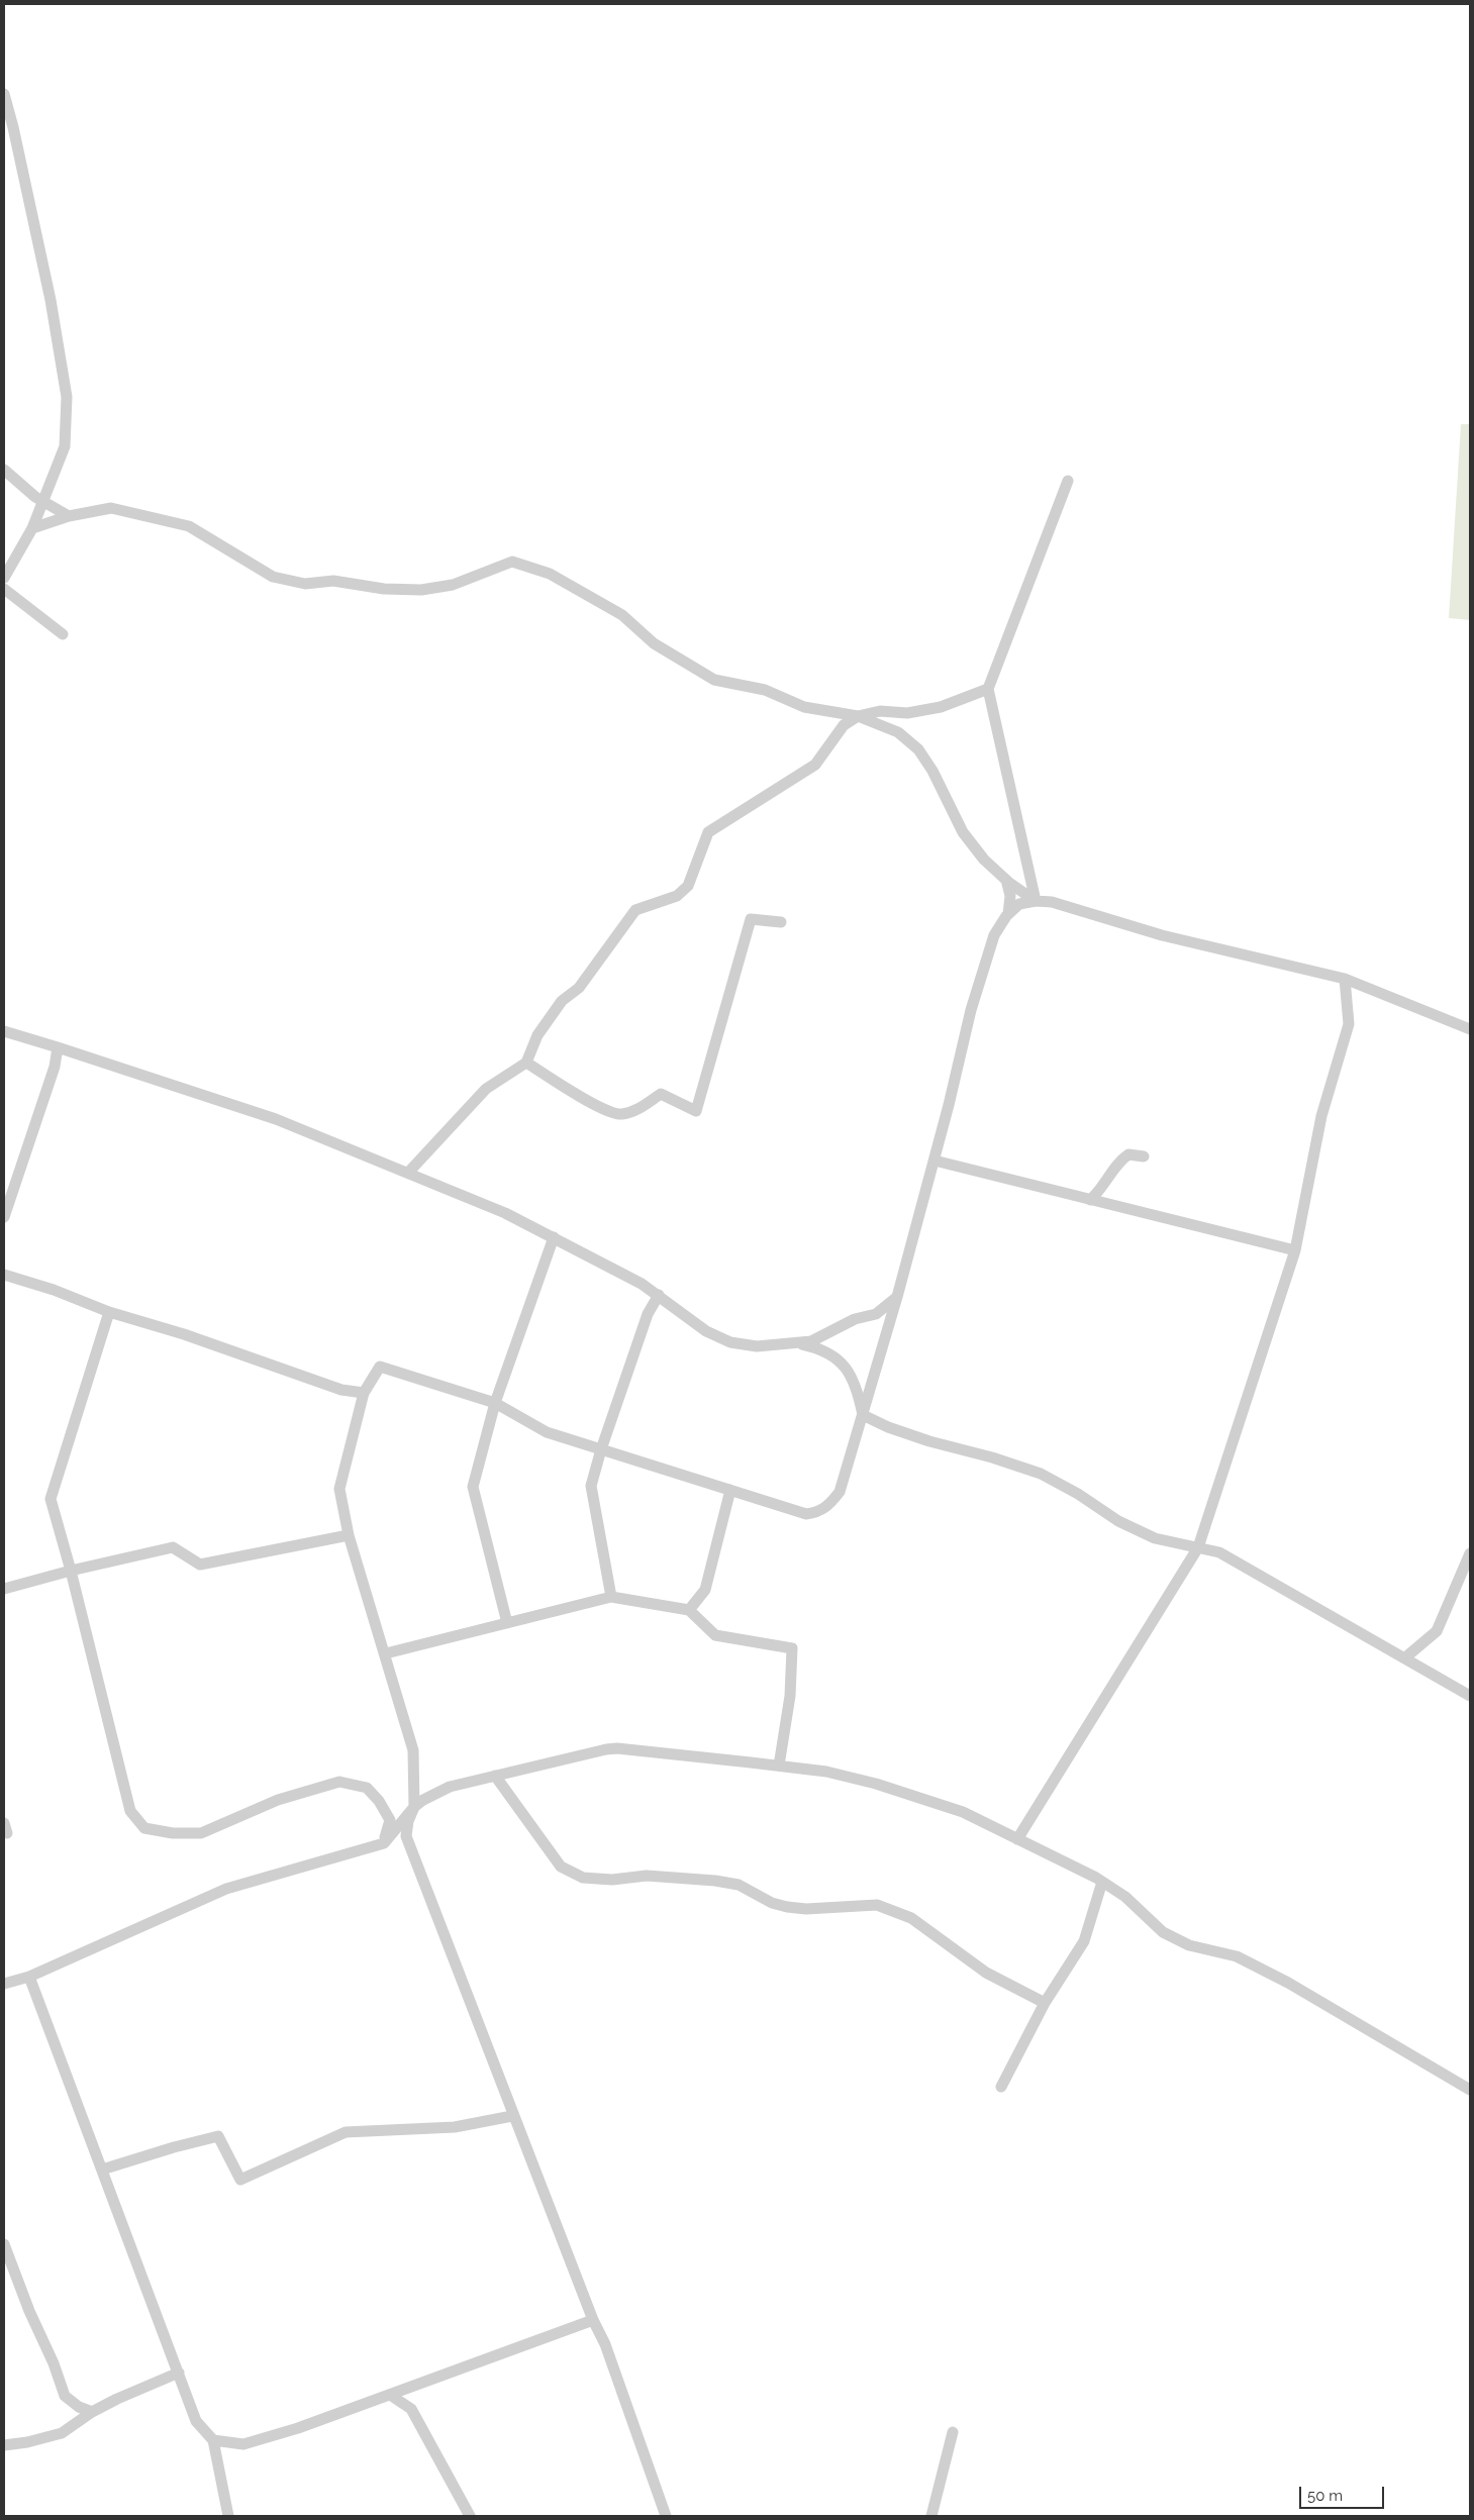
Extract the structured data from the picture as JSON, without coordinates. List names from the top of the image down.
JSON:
{
  "scale_bar": "50 m"
}
